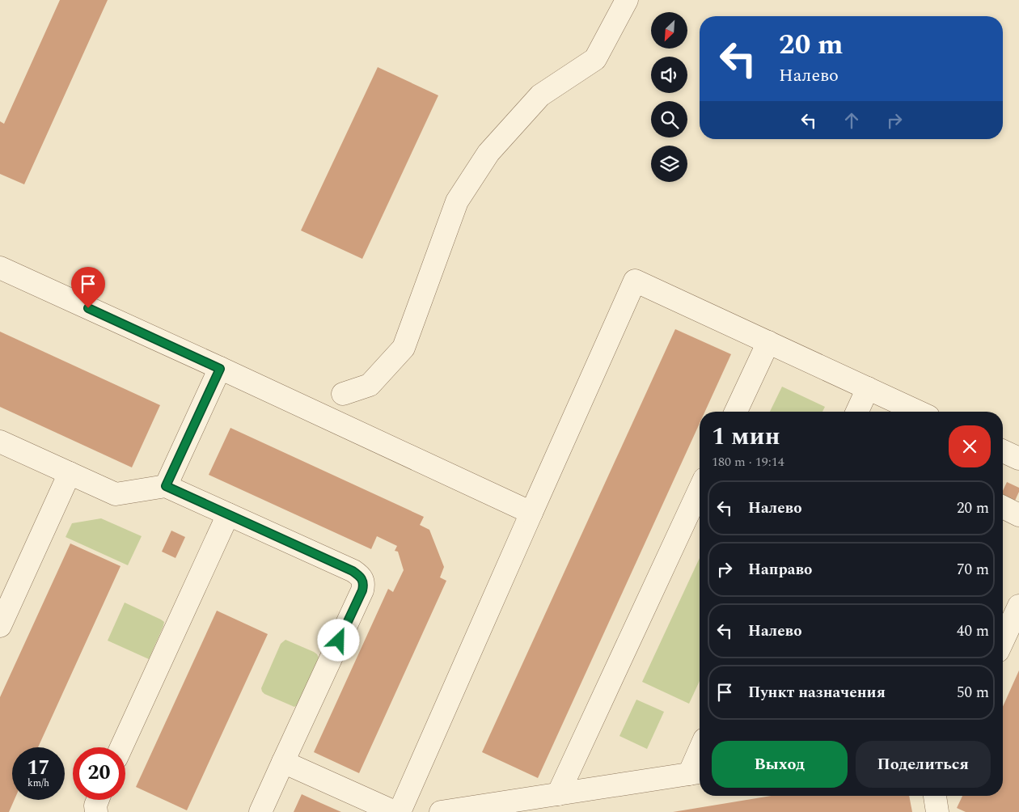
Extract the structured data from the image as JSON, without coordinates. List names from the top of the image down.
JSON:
{
  "north": "bottom left",
  "page": {
    "turn": ["20 m", "Налево"],
    "heading": ["1 мин", "180 m · 19:14"],
    "list": [
      {
        "name": "Налево",
        "value": "20 m"
      },
      {
        "name": "Направо",
        "value": "70 m"
      },
      {
        "name": "Налево",
        "value": "40 m"
      },
      {
        "name": "Пункт назначения",
        "value": "50 m"
      }
    ],
    "buttons": ["Выход", "Поделиться"],
    "speed": "17 km/h",
    "limit": "20"
  }
}
